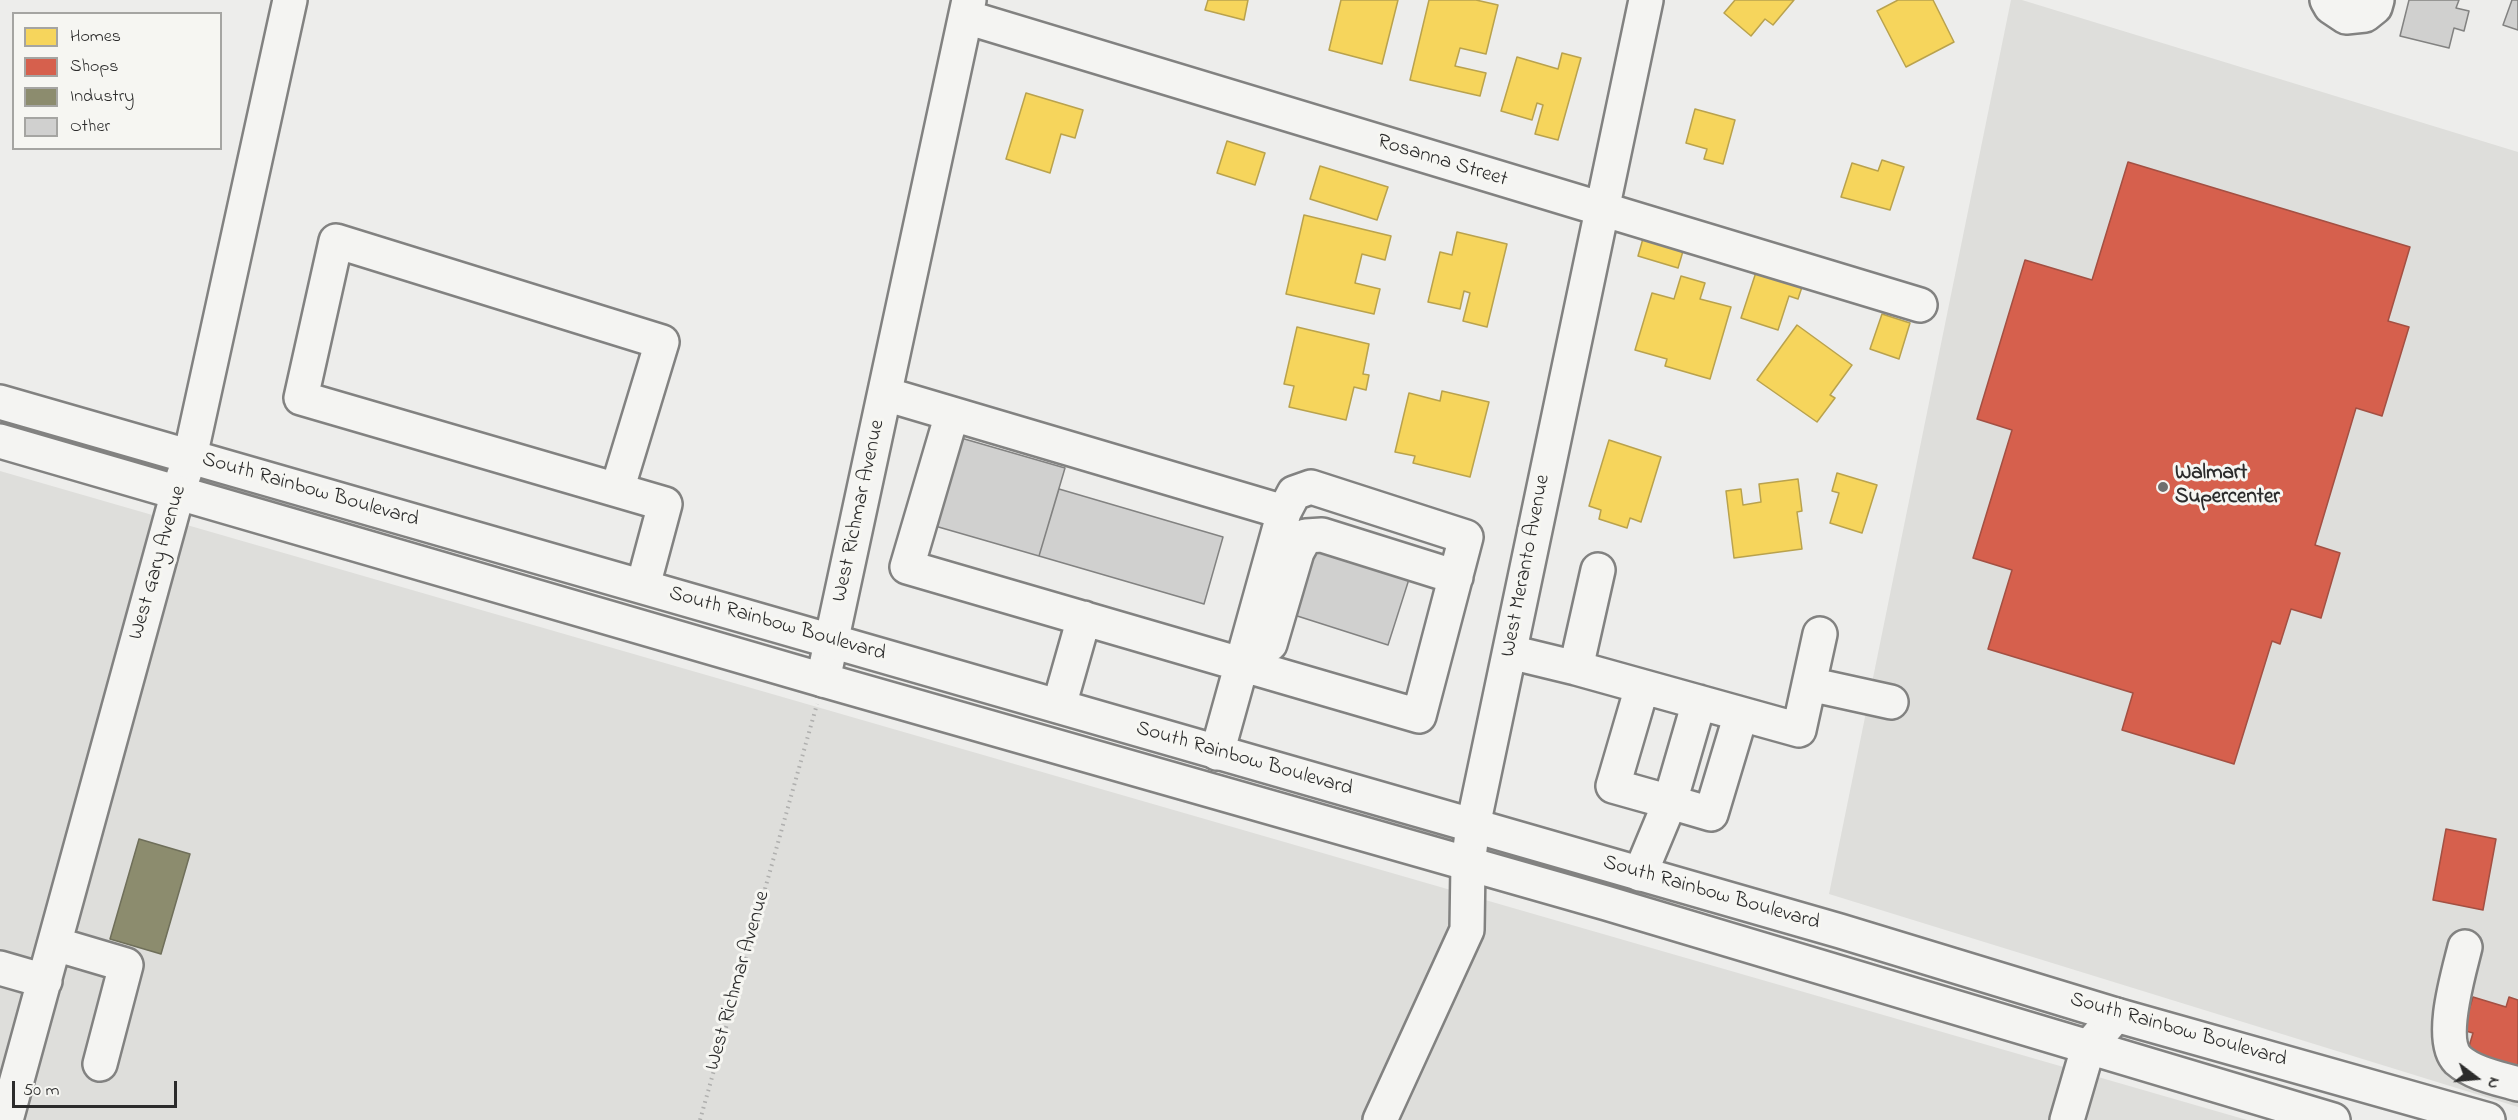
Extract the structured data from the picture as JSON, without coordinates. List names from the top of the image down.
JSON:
{
  "streets": {
    "main road": [
      "Rosanna Street",
      "South Rainbow Boulevard",
      "West Richmar Avenue",
      "West Gary Avenue",
      "West Meranto Avenue"
    ]
  },
  "crossings": [
    ["Rosanna Street", "West Richmar Avenue"],
    ["Rosanna Street", "West Meranto Avenue"],
    ["South Rainbow Boulevard", "West Richmar Avenue"],
    ["South Rainbow Boulevard", "West Gary Avenue"],
    ["South Rainbow Boulevard", "West Meranto Avenue"]
  ],
  "places": ["Walmart Supercenter"],
  "legend": [
    "Homes",
    "Shops",
    "Industry",
    "Other"
  ],
  "scale_bar": "50 m",
  "north": "right"
}
